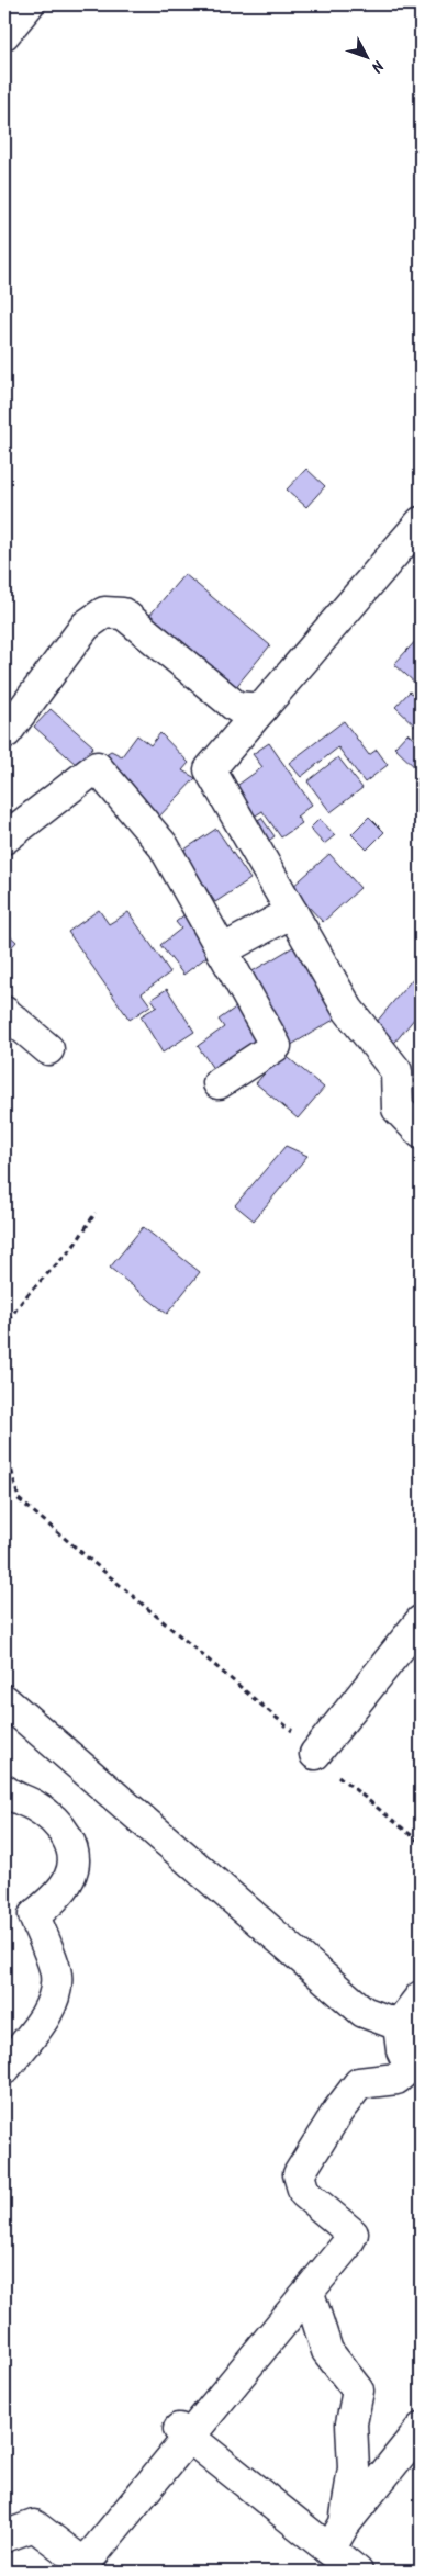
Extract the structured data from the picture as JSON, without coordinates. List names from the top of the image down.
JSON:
{
  "north": "bottom right"
}
